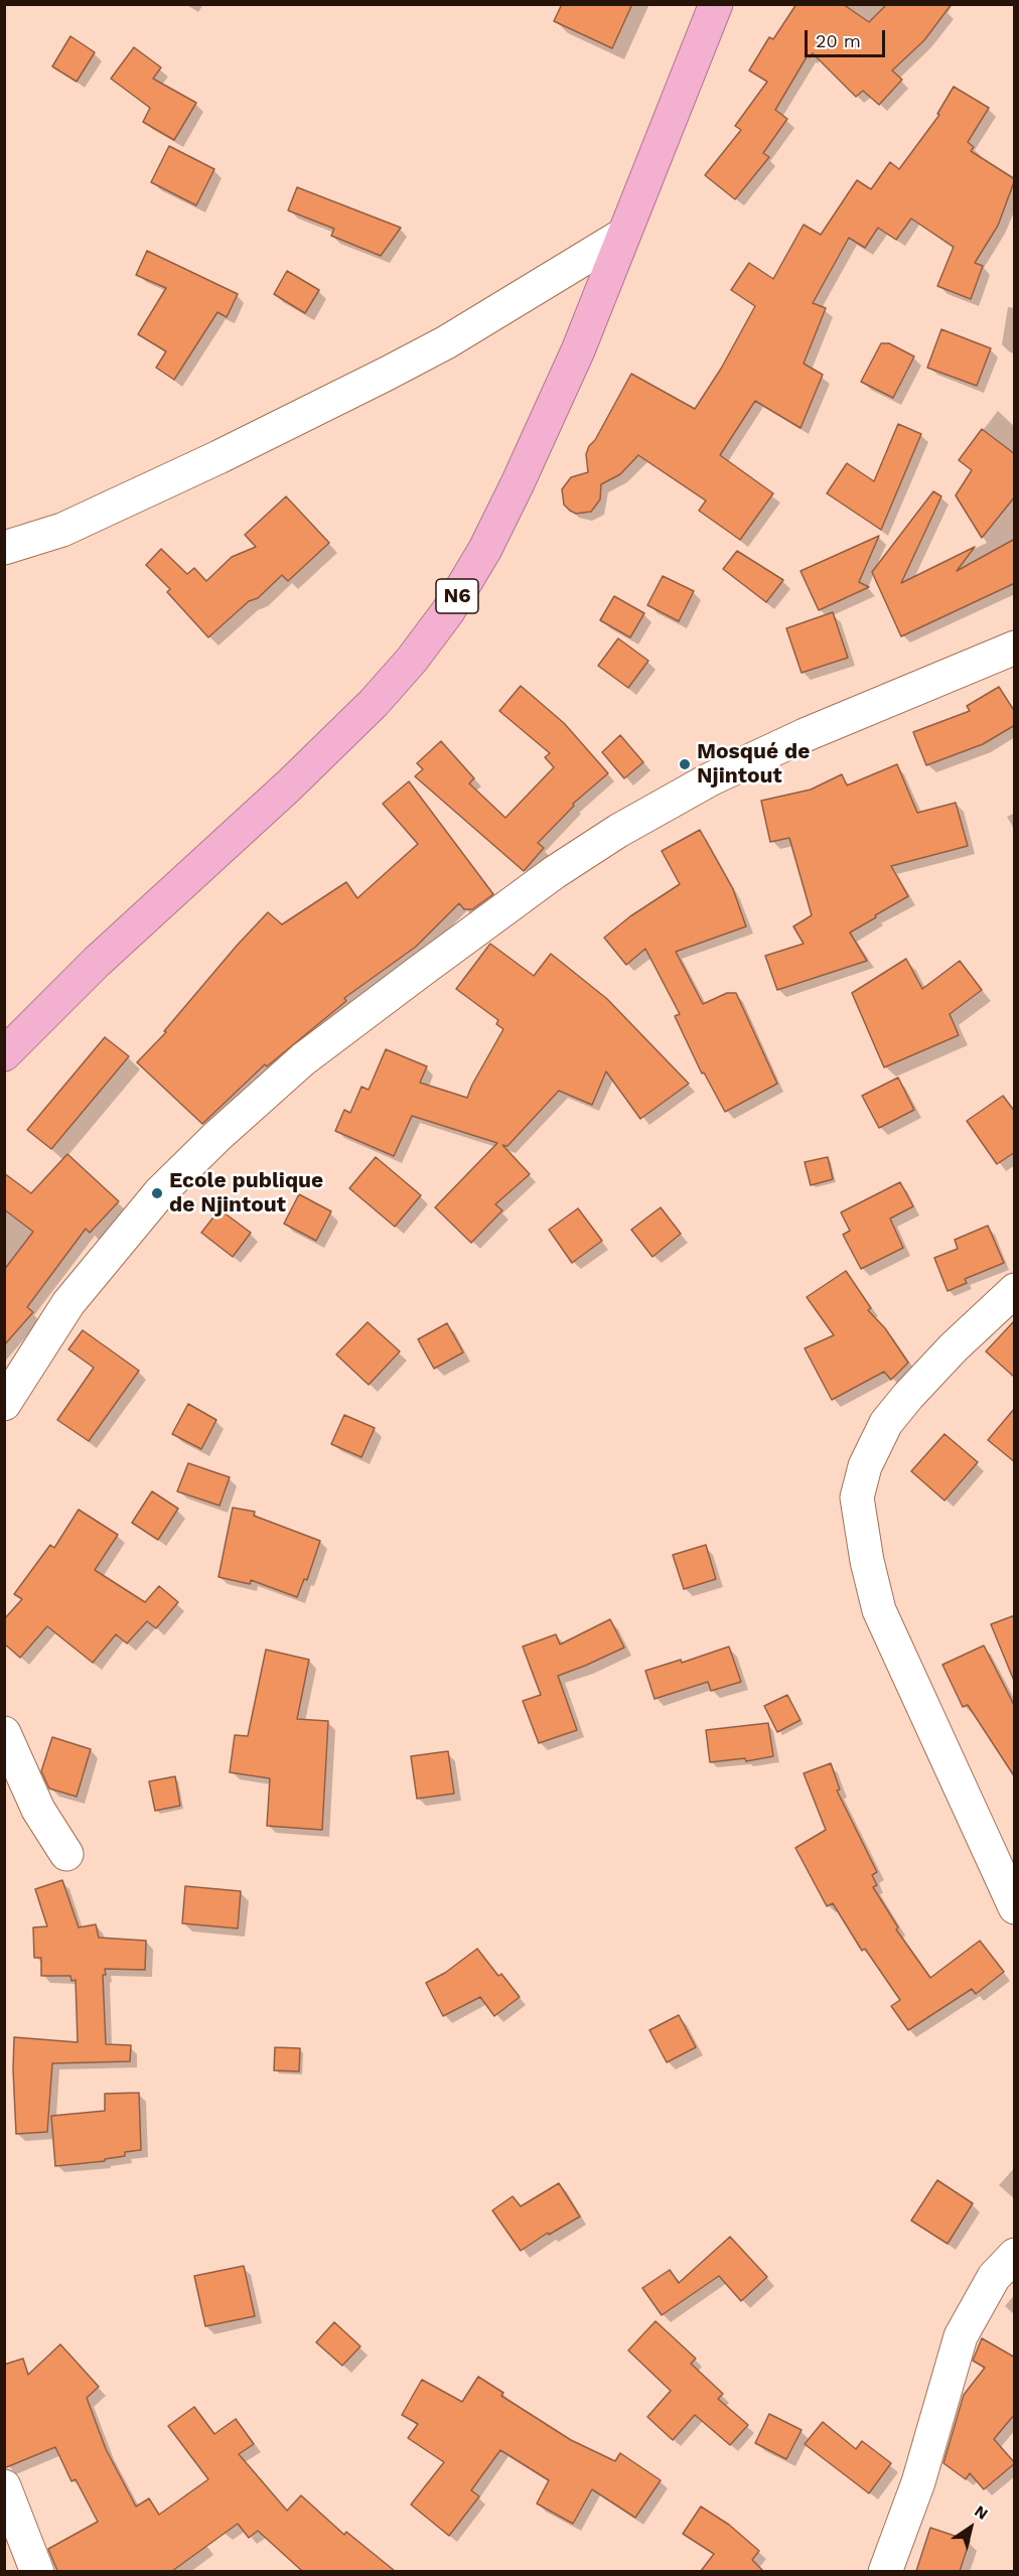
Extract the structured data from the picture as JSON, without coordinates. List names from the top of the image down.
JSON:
{
  "streets": {
    "highway": ["N6"]
  },
  "places": ["Mosqué de Njintout", "Ecole publique de Njintout"],
  "scale_bar": "20 m",
  "north": "top right"
}
